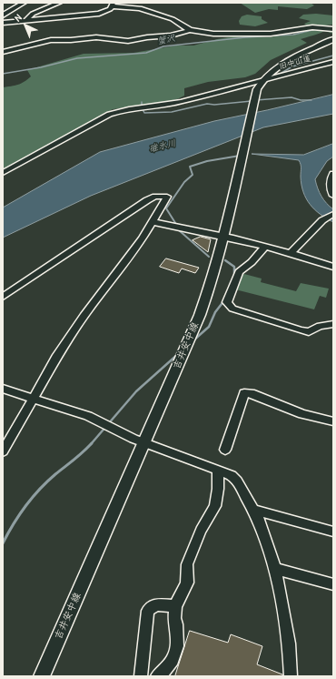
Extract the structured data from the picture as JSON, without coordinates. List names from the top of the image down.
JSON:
{
  "streets": {
    "main road": ["吉井安中線"],
    "street": ["旧中山道"]
  },
  "crossings": [
    ["旧中山道", "吉井安中線"]
  ],
  "water": ["蟹沢", "碓氷川"],
  "north": "top left"
}
